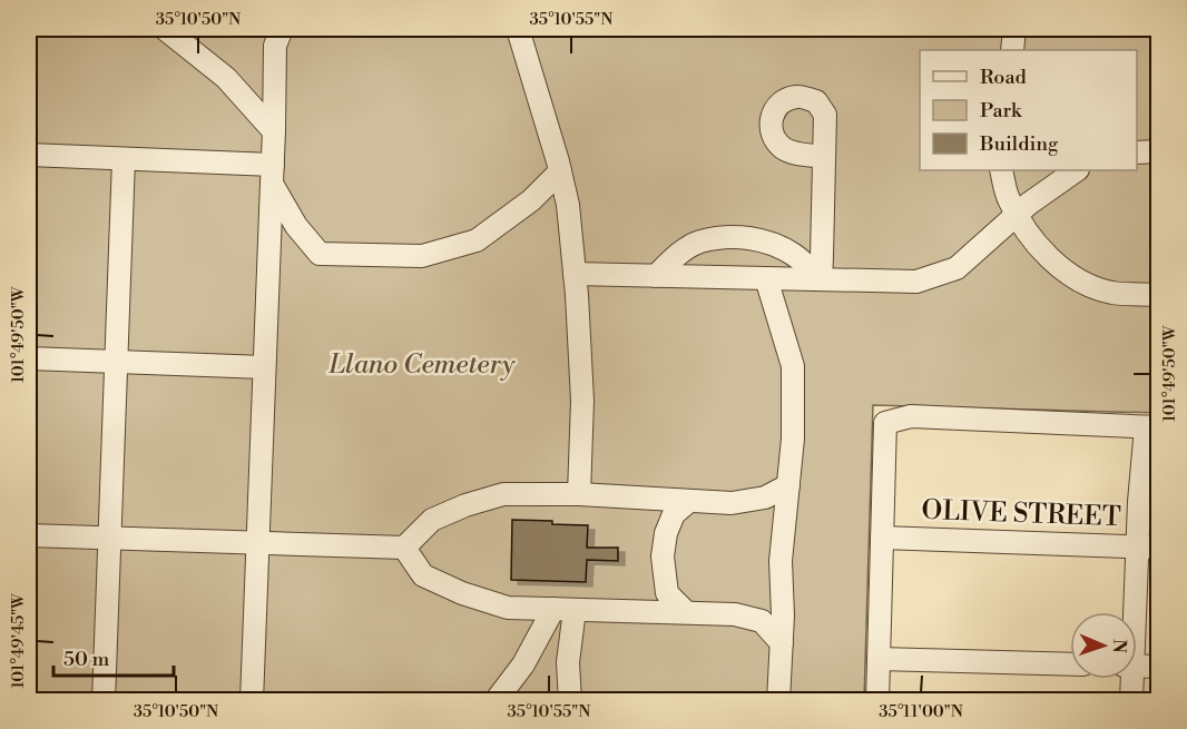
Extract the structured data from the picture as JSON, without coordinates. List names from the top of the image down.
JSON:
{
  "streets": {
    "street": ["OLIVE STREET"]
  },
  "parks": ["Llano Cemetery"],
  "legend": ["Road", "Park", "Building"],
  "scale_bar": "50 m",
  "north": "right",
  "coordinates": [
    "35°10'50\"N",
    "35°10'55\"N",
    "101°49'50\"W",
    "101°49'45\"W",
    "35°11'00\"N"
  ]
}
